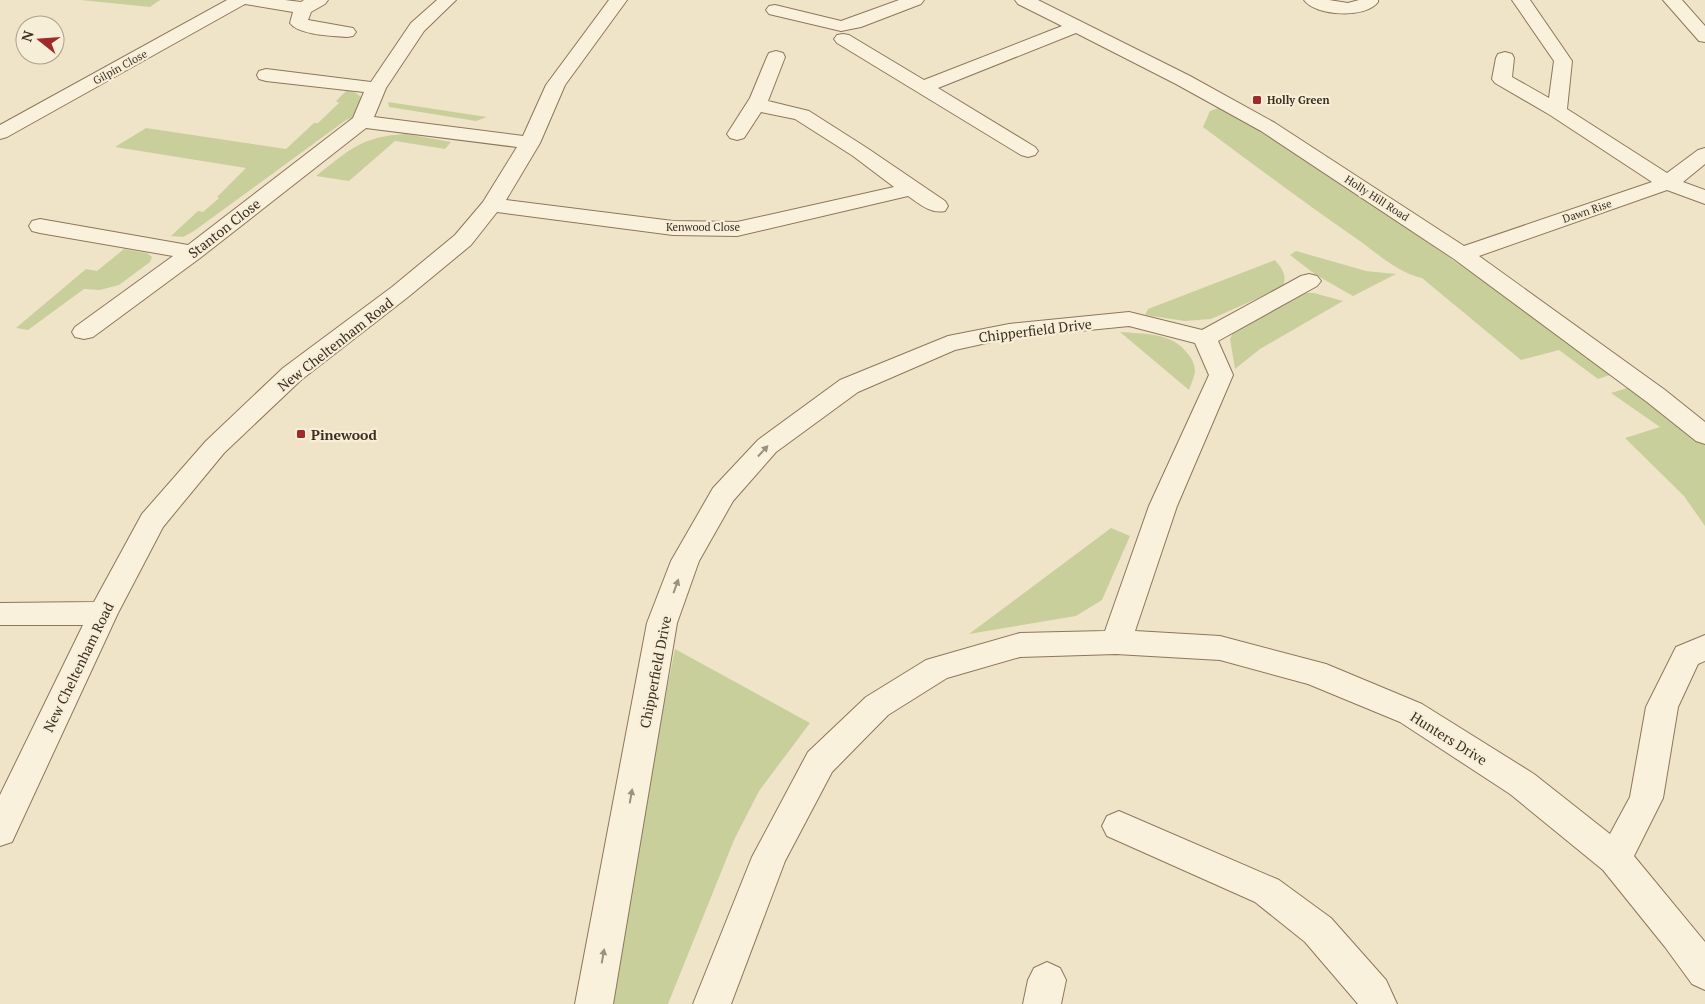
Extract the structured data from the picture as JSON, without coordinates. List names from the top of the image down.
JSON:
{
  "streets": {
    "street": [
      "Gilpin Close",
      "Holly Hill Road",
      "Dawn Rise",
      "Kenwood Close",
      "Stanton Close",
      "Chipperfield Drive",
      "New Cheltenham Road",
      "Hunters Drive"
    ]
  },
  "crossings": [
    ["Holly Hill Road", "Dawn Rise"],
    ["Kenwood Close", "New Cheltenham Road"]
  ],
  "places": {
    "transit": ["Holly Green", "Pinewood"]
  },
  "north": "left"
}
